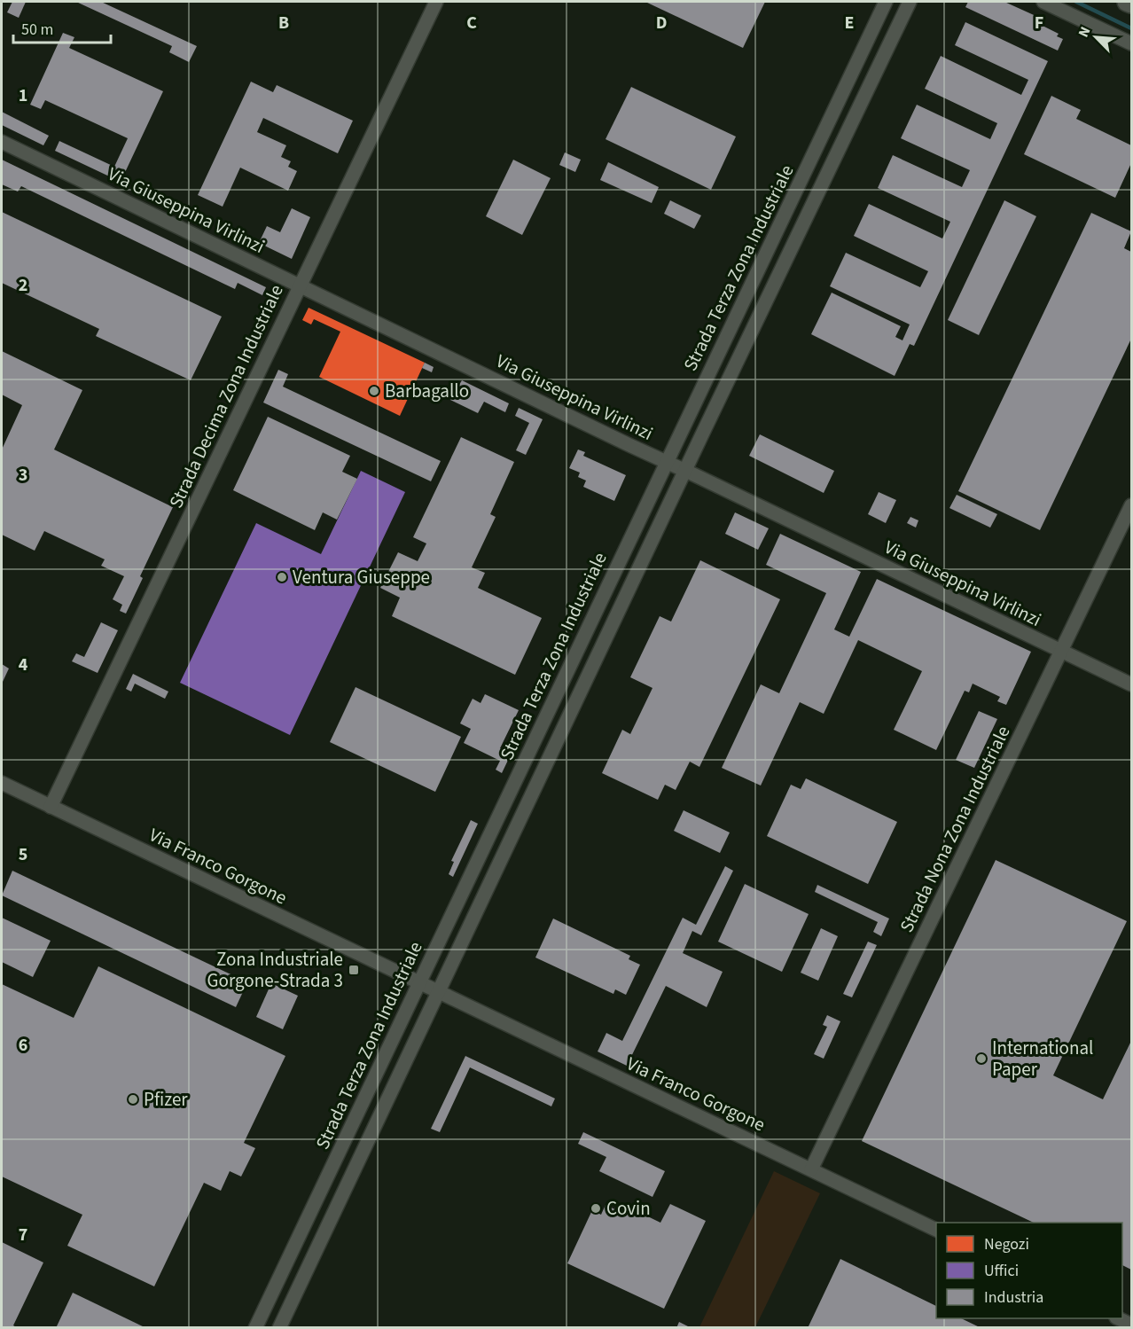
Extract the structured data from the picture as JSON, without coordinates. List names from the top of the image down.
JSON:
{
  "streets": {
    "street": [
      "Via Giuseppina Virlinzi",
      "Strada Terza Zona Industriale",
      "Strada Decima Zona Industriale",
      "Strada Nona Zona Industriale",
      "Via Franco Gorgone"
    ]
  },
  "crossings": [
    ["Via Giuseppina Virlinzi", "Strada Terza Zona Industriale"],
    ["Via Giuseppina Virlinzi", "Strada Decima Zona Industriale"],
    ["Via Giuseppina Virlinzi", "Strada Nona Zona Industriale"],
    ["Strada Terza Zona Industriale", "Via Franco Gorgone"],
    ["Strada Decima Zona Industriale", "Via Franco Gorgone"],
    ["Strada Nona Zona Industriale", "Via Franco Gorgone"]
  ],
  "places": {
    "other": [
      "Barbagallo",
      "Ventura Giuseppe",
      "International Paper",
      "Pfizer",
      "Covin"
    ],
    "transit": ["Zona Industriale Gorgone-Strada 3"]
  },
  "legend": ["Negozi", "Uffici", "Industria"],
  "scale_bar": "50 m",
  "north": "top left",
  "grid": {
    "columns": [
      "B",
      "C",
      "D",
      "E",
      "F"
    ],
    "rows": [
      "1",
      "2",
      "3",
      "4",
      "5",
      "6",
      "7"
    ]
  }
}
